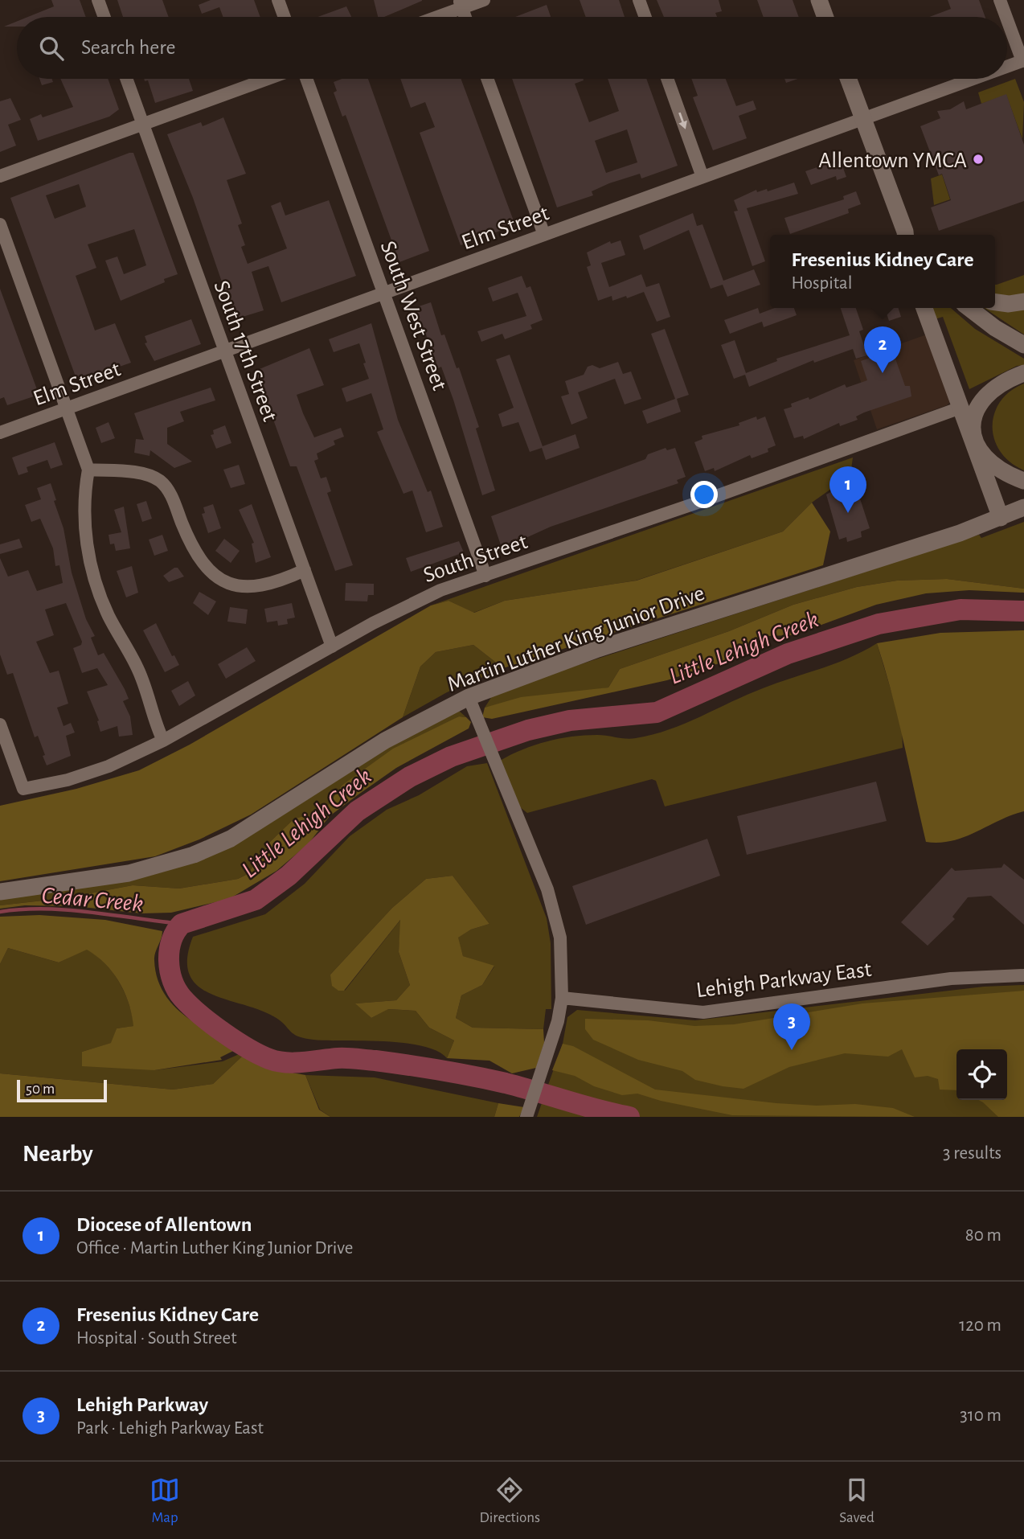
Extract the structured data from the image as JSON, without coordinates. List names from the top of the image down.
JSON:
{
  "streets": {
    "main road": ["Martin Luther King Junior Drive"],
    "street": [
      "Elm Street",
      "South West Street",
      "South 17th Street",
      "South Street",
      "Lehigh Parkway East"
    ]
  },
  "crossings": [
    ["Elm Street", "South West Street"],
    ["Elm Street", "South 17th Street"],
    ["South West Street", "South Street"],
    ["South 17th Street", "South Street"]
  ],
  "water": ["Little Lehigh Creek", "Cedar Creek"],
  "places": ["Allentown YMCA"],
  "scale_bar": "50 m",
  "page": {
    "search": "Search here",
    "popup": ["Fresenius Kidney Care", "Hospital"],
    "pins": ["2", "1", "3"],
    "scale": "50 m",
    "heading": ["Nearby", "3 results"],
    "list": [
      {
        "mark": "1",
        "name": "Diocese of Allentown",
        "note": "Office · Martin Luther King Junior Drive",
        "value": "80 m"
      },
      {
        "mark": "2",
        "name": "Fresenius Kidney Care",
        "note": "Hospital · South Street",
        "value": "120 m"
      },
      {
        "mark": "3",
        "name": "Lehigh Parkway",
        "note": "Park · Lehigh Parkway East",
        "value": "310 m"
      }
    ],
    "nav": ["Map", "Directions", "Saved"]
  }
}
